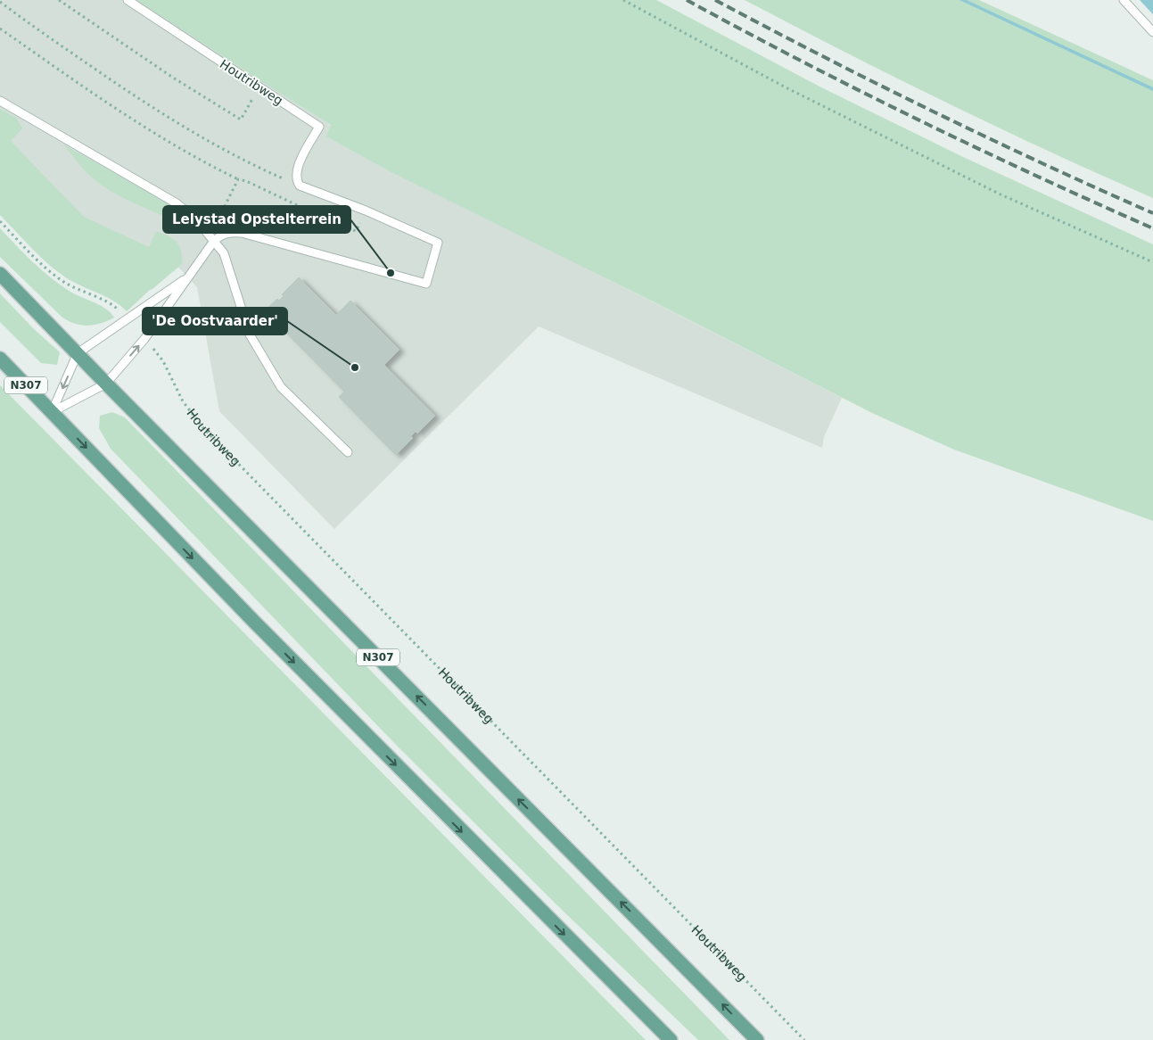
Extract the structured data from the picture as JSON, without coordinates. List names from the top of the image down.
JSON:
{
  "streets": {
    "main road": ["N307"],
    "lane": ["Houtribweg"]
  },
  "places": ["Lelystad Opstelterrein", "'De Oostvaarder'"]
}
